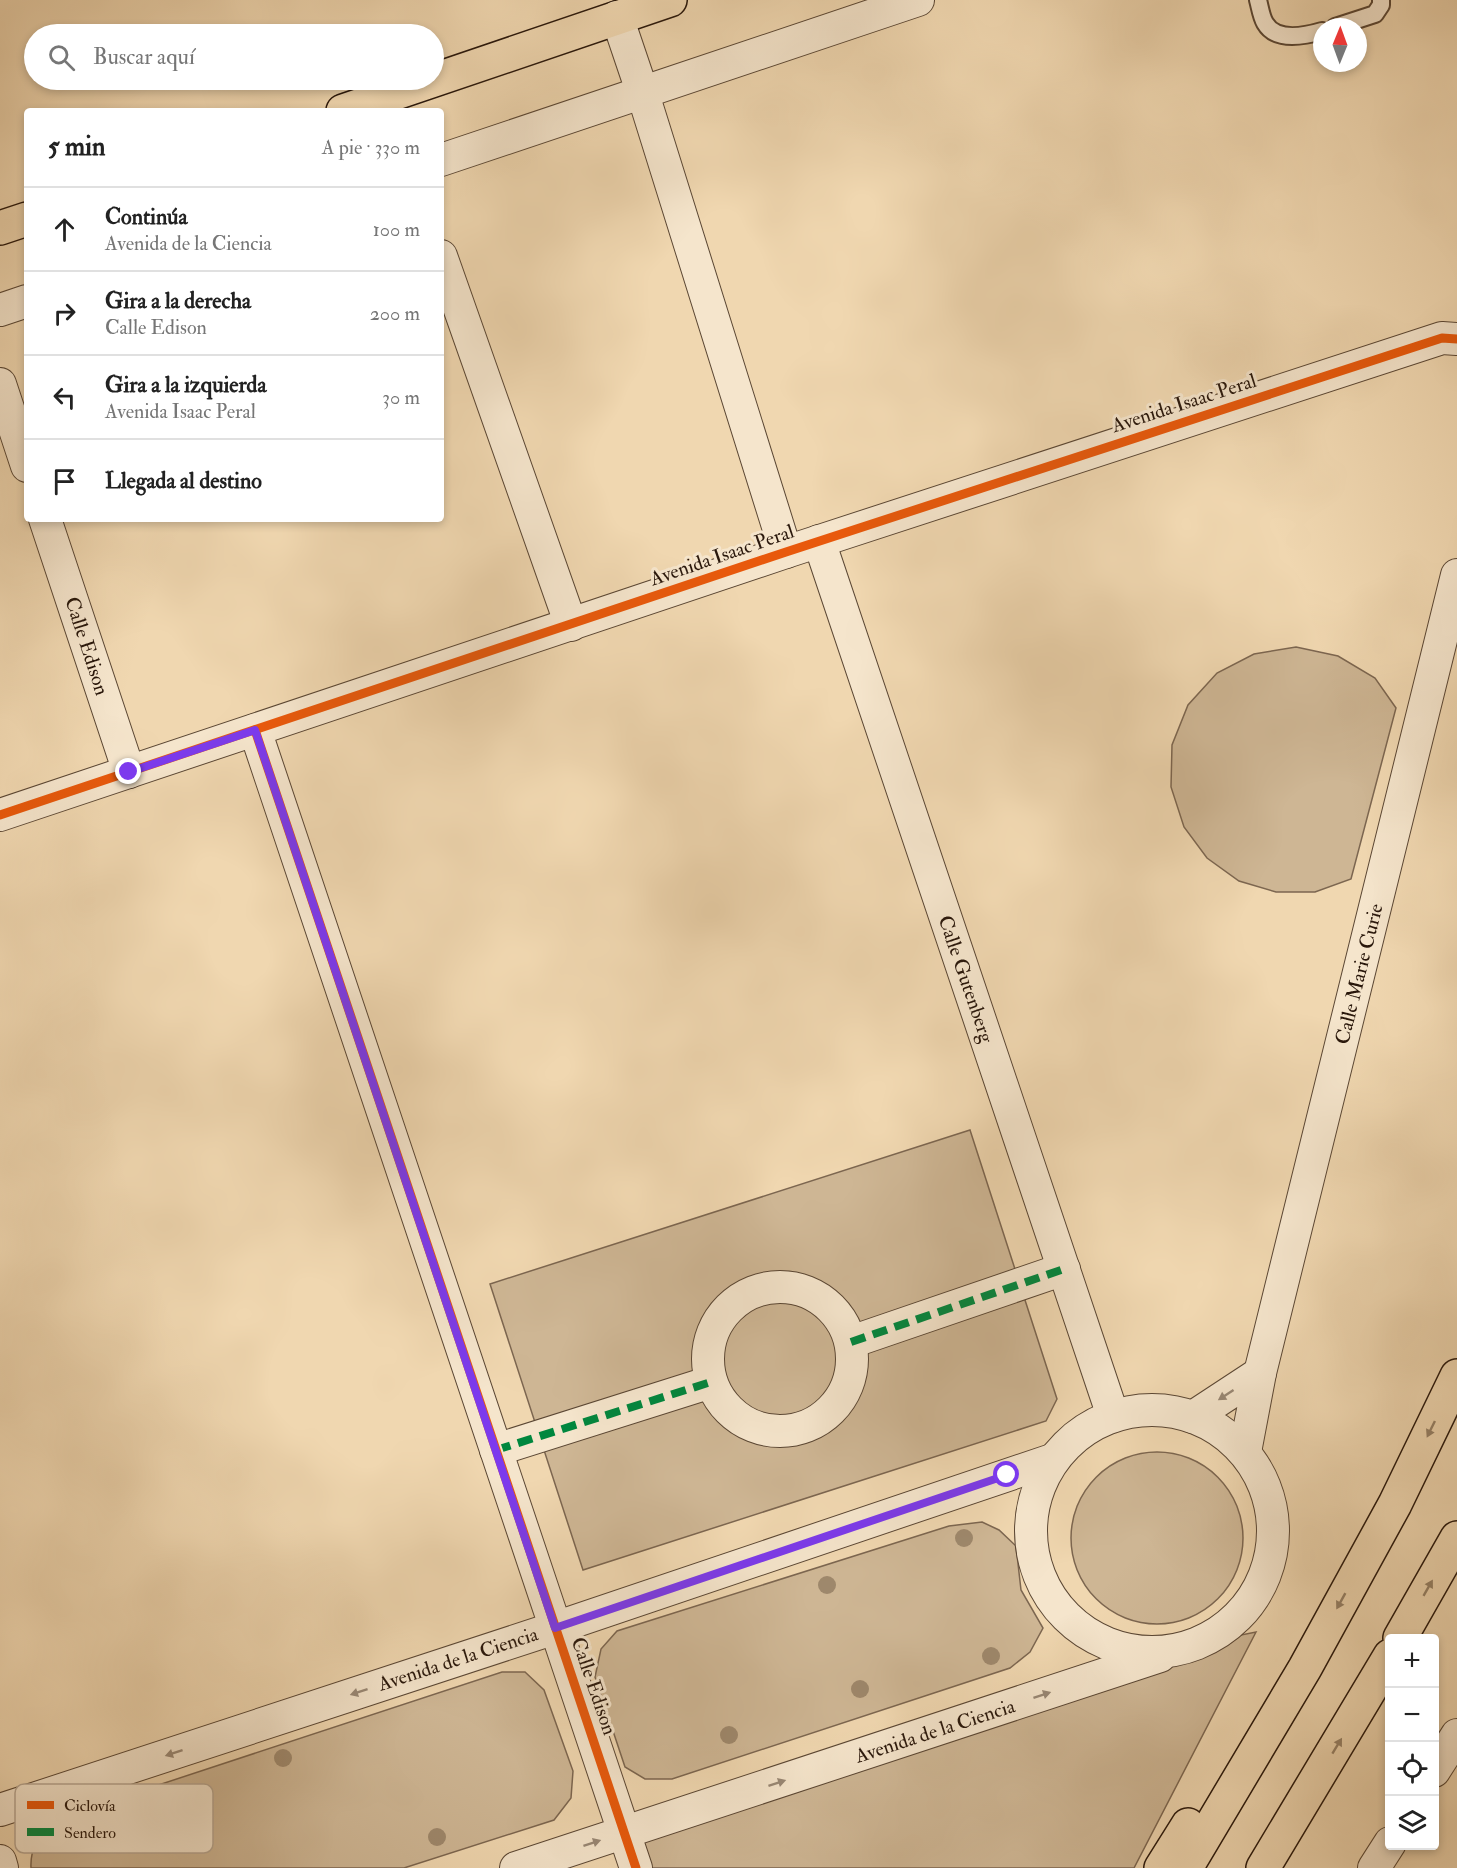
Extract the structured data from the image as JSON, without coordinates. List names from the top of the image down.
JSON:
{
  "streets": {
    "street": [
      "Avenida Isaac Peral",
      "Calle Edison",
      "Calle Marie Curie",
      "Calle Gutenberg",
      "Avenida de la Ciencia"
    ]
  },
  "crossings": [
    ["Avenida Isaac Peral", "Calle Edison"],
    ["Avenida Isaac Peral", "Calle Gutenberg"],
    ["Calle Edison", "Avenida de la Ciencia"]
  ],
  "legend": ["Ciclovía", "Sendero"],
  "north": "top",
  "page": {
    "search": "Buscar aquí",
    "heading": ["5 min", "A pie · 330 m"],
    "list": [
      ["Continúa", "Avenida de la Ciencia", "100 m"],
      ["Gira a la derecha", "Calle Edison", "200 m"],
      ["Gira a la izquierda", "Avenida Isaac Peral", "30 m"],
      "Llegada al destino"
    ],
    "map_buttons": ["+", "−"]
  }
}
